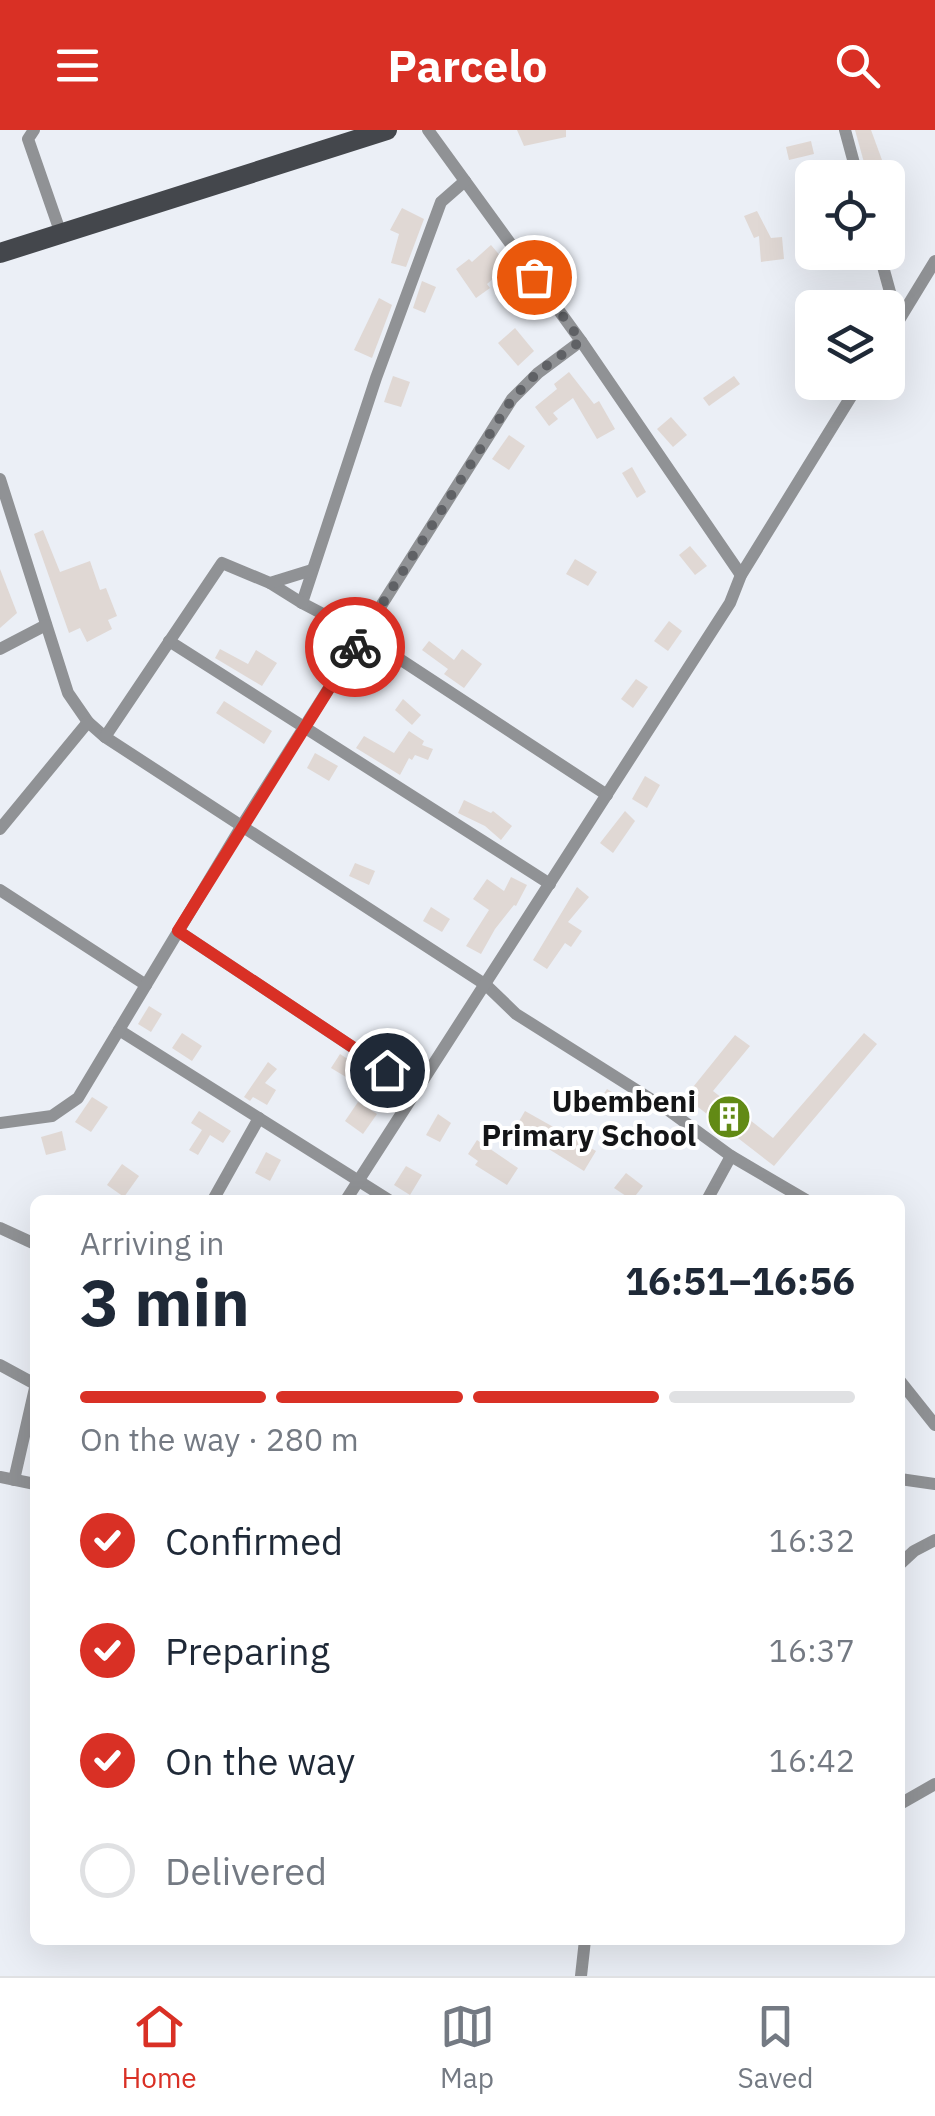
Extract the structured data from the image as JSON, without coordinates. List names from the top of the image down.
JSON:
{
  "places": {
    "building": ["Ubembeni Primary School"]
  },
  "page": {
    "header": "Parcelo",
    "heading": ["3 min", "Arriving in", "16:51–16:56"],
    "bar": "On the way · 280 m",
    "list": [
      ["Confirmed", "16:32"],
      ["Preparing", "16:37"],
      ["On the way", "16:42"],
      "Delivered"
    ],
    "tabs": ["Home", "Map", "Saved"]
  }
}
